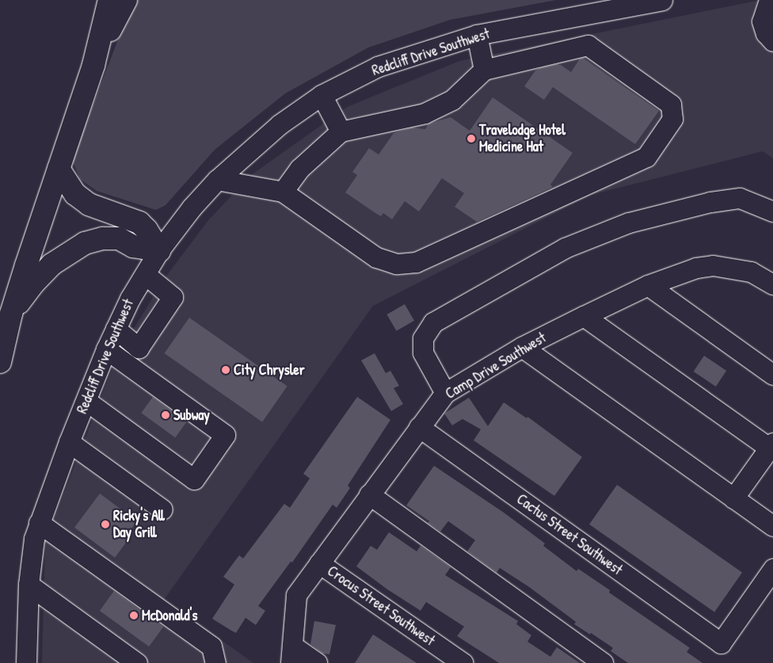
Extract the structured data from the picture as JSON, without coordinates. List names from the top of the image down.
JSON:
{
  "streets": {
    "street": [
      "Redcliff Drive Southwest",
      "Camp Drive Southwest",
      "Cactus Street Southwest",
      "Crocus Street Southwest"
    ]
  },
  "crossings": [
    ["Camp Drive Southwest", "Cactus Street Southwest"],
    ["Camp Drive Southwest", "Crocus Street Southwest"]
  ],
  "places": [
    "Travelodge Hotel Medicine Hat",
    "City Chrysler",
    "Subway",
    "Ricky's All Day Grill",
    "McDonald's"
  ]
}
